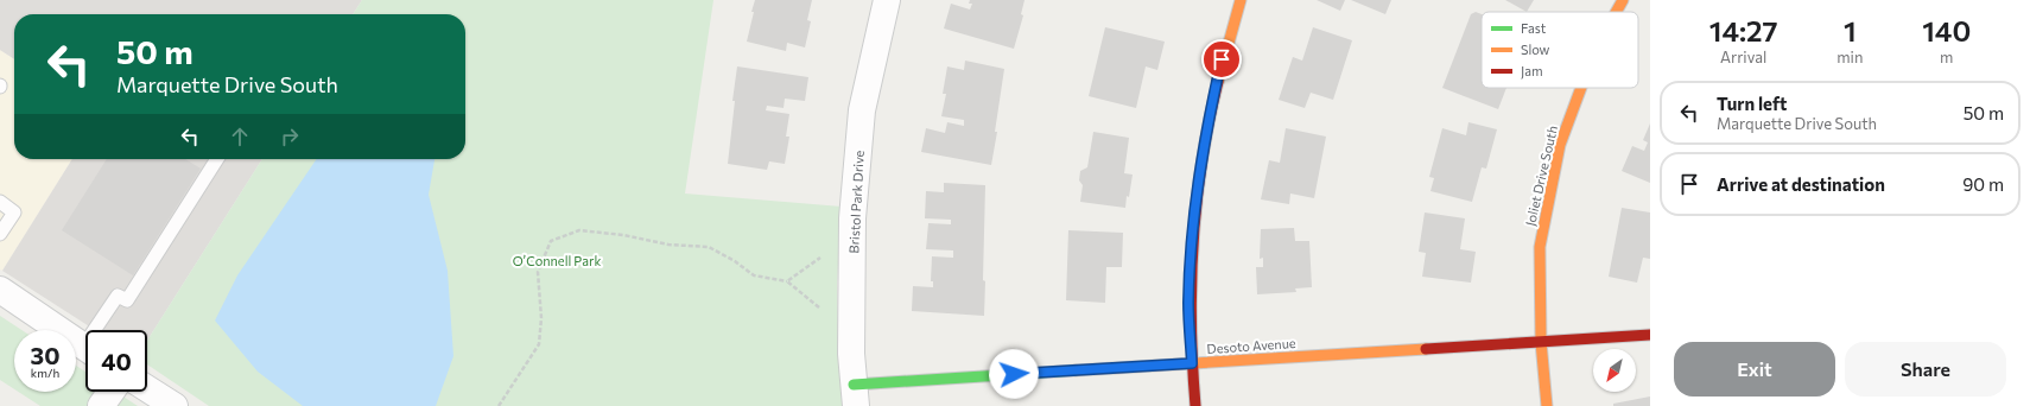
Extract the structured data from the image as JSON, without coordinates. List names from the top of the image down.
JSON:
{
  "streets": {
    "street": ["Joliet Drive South", "Bristol Park Drive", "Desoto Avenue"]
  },
  "crossings": [
    ["Joliet Drive South", "Desoto Avenue"],
    ["Bristol Park Drive", "Desoto Avenue"]
  ],
  "parks": ["O’Connell Park"],
  "legend": ["Fast", "Slow", "Jam"],
  "north": "bottom left",
  "page": {
    "eta": [
      "14:27",
      "Arrival",
      "1",
      "min",
      "140",
      "m"
    ],
    "turn": ["50 m", "Marquette Drive South"],
    "list": [
      {
        "name": "Turn left",
        "note": "Marquette Drive South",
        "value": "50 m"
      },
      {
        "name": "Arrive at destination",
        "value": "90 m"
      }
    ],
    "speed": "30 km/h",
    "limit": "40",
    "buttons": ["Exit", "Share"]
  }
}
